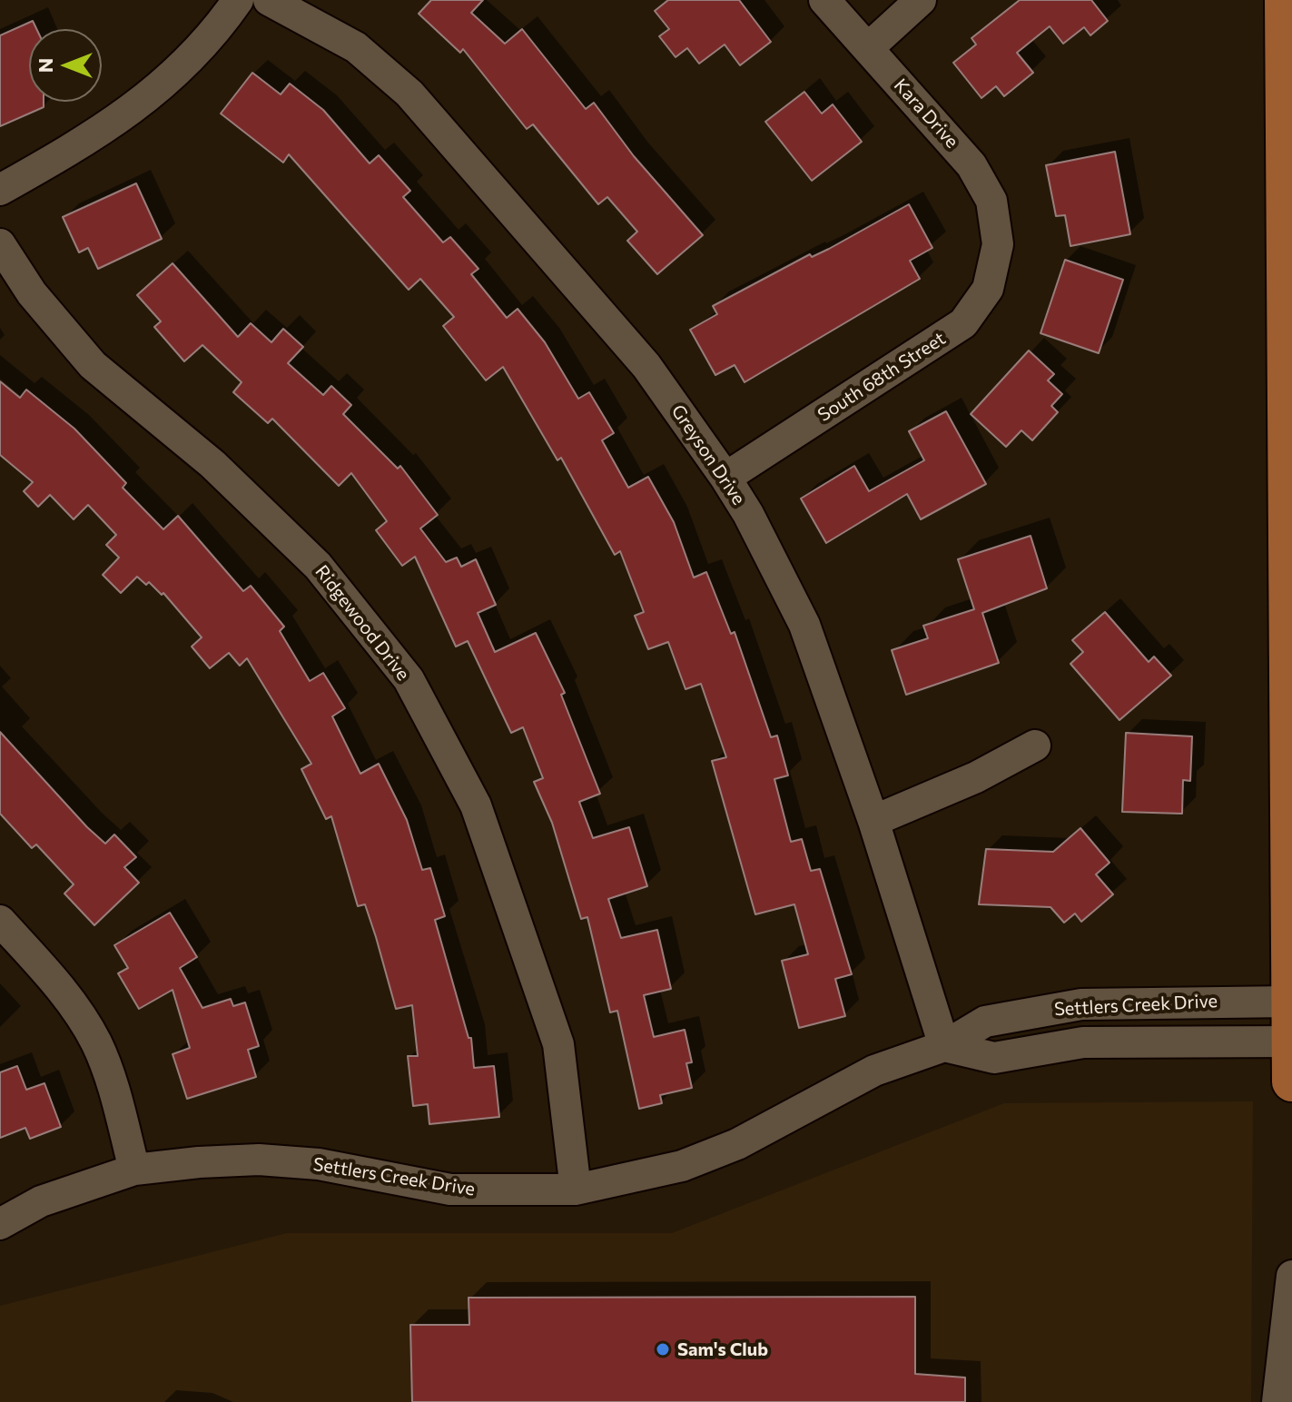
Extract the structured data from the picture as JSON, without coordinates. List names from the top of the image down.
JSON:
{
  "streets": {
    "street": [
      "Kara Drive",
      "South 68th Street",
      "Greyson Drive",
      "Ridgewood Drive",
      "Settlers Creek Drive"
    ]
  },
  "crossings": [
    ["Kara Drive", "South 68th Street"],
    ["South 68th Street", "Greyson Drive"],
    ["Greyson Drive", "Settlers Creek Drive"],
    ["Ridgewood Drive", "Settlers Creek Drive"]
  ],
  "places": ["Sam's Club"],
  "north": "left"
}
